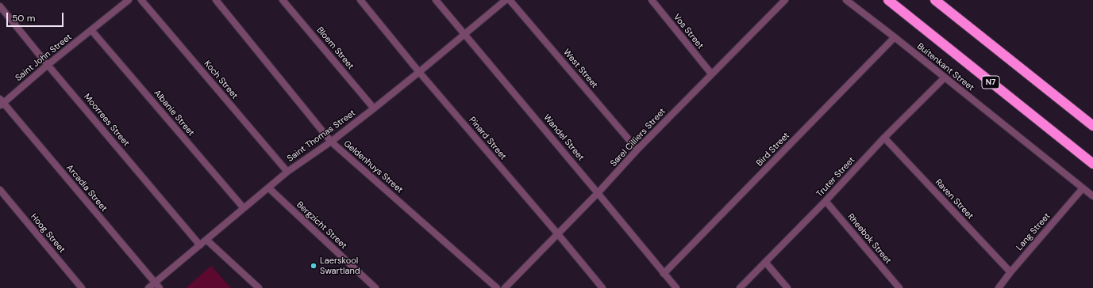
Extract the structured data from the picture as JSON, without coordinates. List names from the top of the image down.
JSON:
{
  "streets": {
    "highway": ["N7"],
    "street": [
      "Vos Street",
      "Bloem Street",
      "Saint John Street",
      "Buitenkant Street",
      "West Street",
      "Koch Street",
      "Albanie Street",
      "Moorrees Street",
      "Saint Thomas Street",
      "Wandel Street",
      "Sarel Cilliers Street",
      "Pinard Street",
      "Bird Street",
      "Geldenhuys Street",
      "Truter Street",
      "Arcadia Street",
      "Raven Street",
      "Bergzicht Street",
      "Lang Street",
      "Hoog Street",
      "Rheebok Street"
    ]
  },
  "crossings": [
    ["Vos Street", "Sarel Cilliers Street"],
    ["Bloem Street", "Saint Thomas Street"],
    ["Saint John Street", "Albanie Street"],
    ["Saint John Street", "Moorrees Street"],
    ["Saint John Street", "Arcadia Street"],
    ["Buitenkant Street", "Bird Street"],
    ["Buitenkant Street", "Truter Street"],
    ["Buitenkant Street", "Lang Street"],
    ["West Street", "Sarel Cilliers Street"],
    ["Koch Street", "Saint Thomas Street"],
    ["Albanie Street", "Saint Thomas Street"],
    ["Moorrees Street", "Saint Thomas Street"],
    ["Saint Thomas Street", "Wandel Street"],
    ["Saint Thomas Street", "Pinard Street"],
    ["Saint Thomas Street", "Geldenhuys Street"],
    ["Saint Thomas Street", "Arcadia Street"],
    ["Saint Thomas Street", "Bergzicht Street"],
    ["Wandel Street", "Sarel Cilliers Street"],
    ["Wandel Street", "Bird Street"],
    ["Sarel Cilliers Street", "Pinard Street"],
    ["Truter Street", "Raven Street"],
    ["Truter Street", "Rheebok Street"],
    ["Raven Street", "Lang Street"]
  ],
  "places": ["Laerskool Swartland"],
  "scale_bar": "50 m"
}
